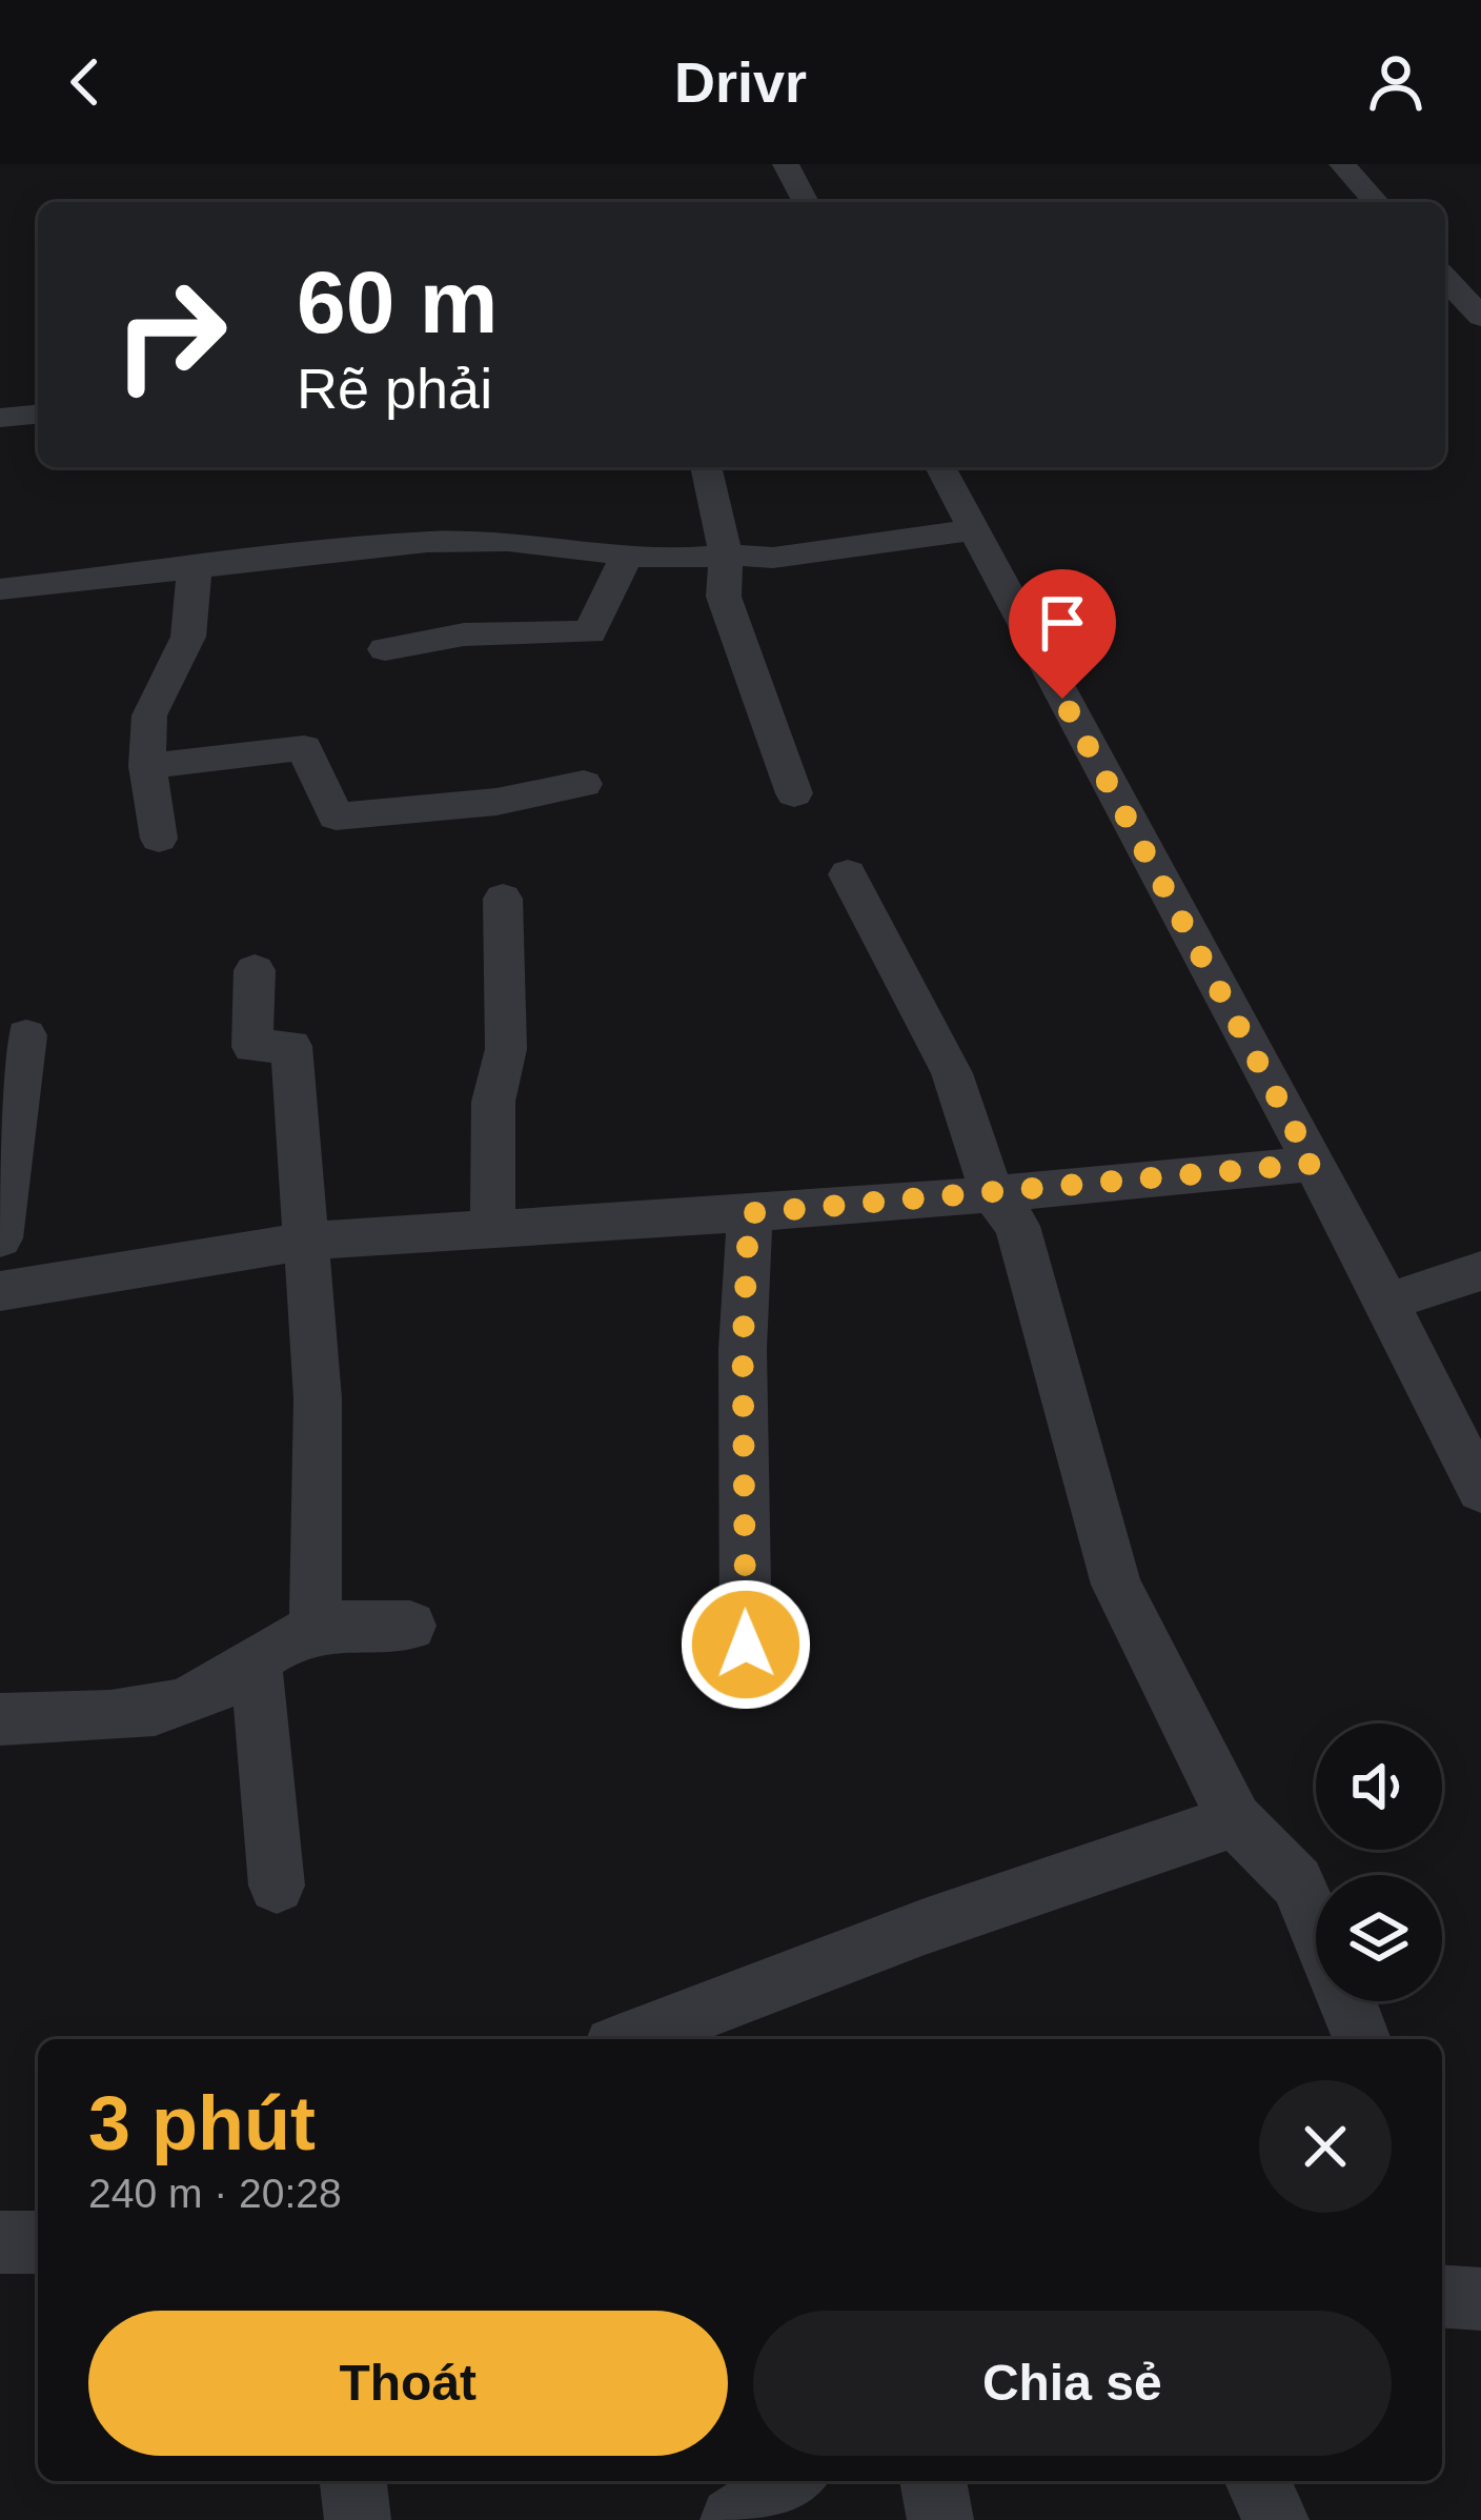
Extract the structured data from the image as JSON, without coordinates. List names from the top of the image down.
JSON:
{
  "page": {
    "header": "Drivr",
    "turn": ["60 m", "Rẽ phải"],
    "heading": ["3 phút", "240 m · 20:28"],
    "buttons": ["Thoát", "Chia sẻ"]
  }
}
